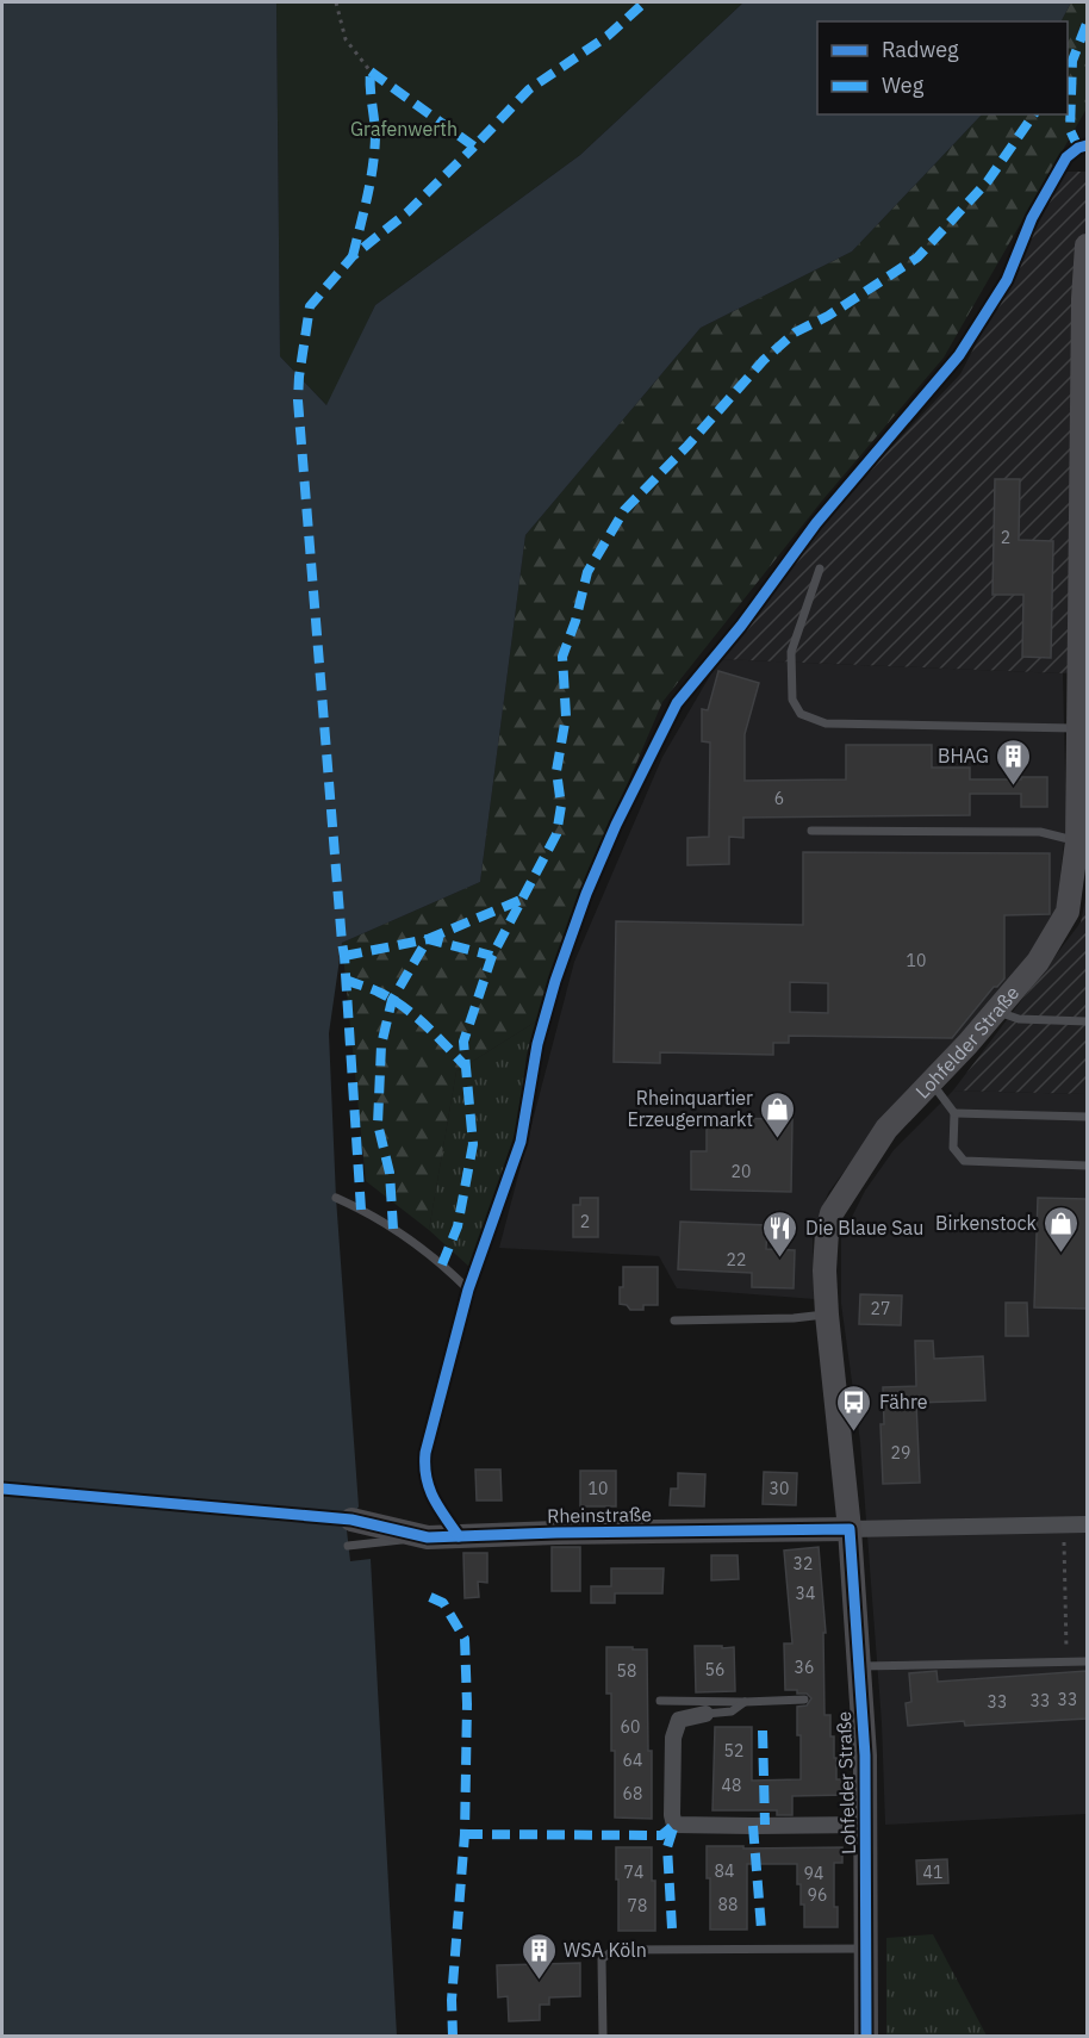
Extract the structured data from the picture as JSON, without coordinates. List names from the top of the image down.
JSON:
{
  "streets": {
    "street": ["Lohfelder Straße", "Rheinstraße"]
  },
  "crossings": [
    ["Lohfelder Straße", "Rheinstraße"]
  ],
  "parks": ["Grafenwerth"],
  "places": {
    "building": ["BHAG", "WSA Köln"],
    "shop": ["Rheinquartier Erzeugermarkt", "Birkenstock"],
    "restaurant": ["Die Blaue Sau"],
    "bus stop": ["Fähre"]
  },
  "house_numbers": [
    "2",
    "6",
    "10",
    "20",
    "2",
    "22",
    "27",
    "29",
    "10",
    "30",
    "32",
    "34",
    "36",
    "56",
    "58",
    "33",
    "33",
    "33",
    "60",
    "52",
    "64",
    "48",
    "68",
    "84",
    "74",
    "41",
    "94",
    "96",
    "88",
    "78"
  ],
  "legend": ["Radweg", "Weg"]
}
